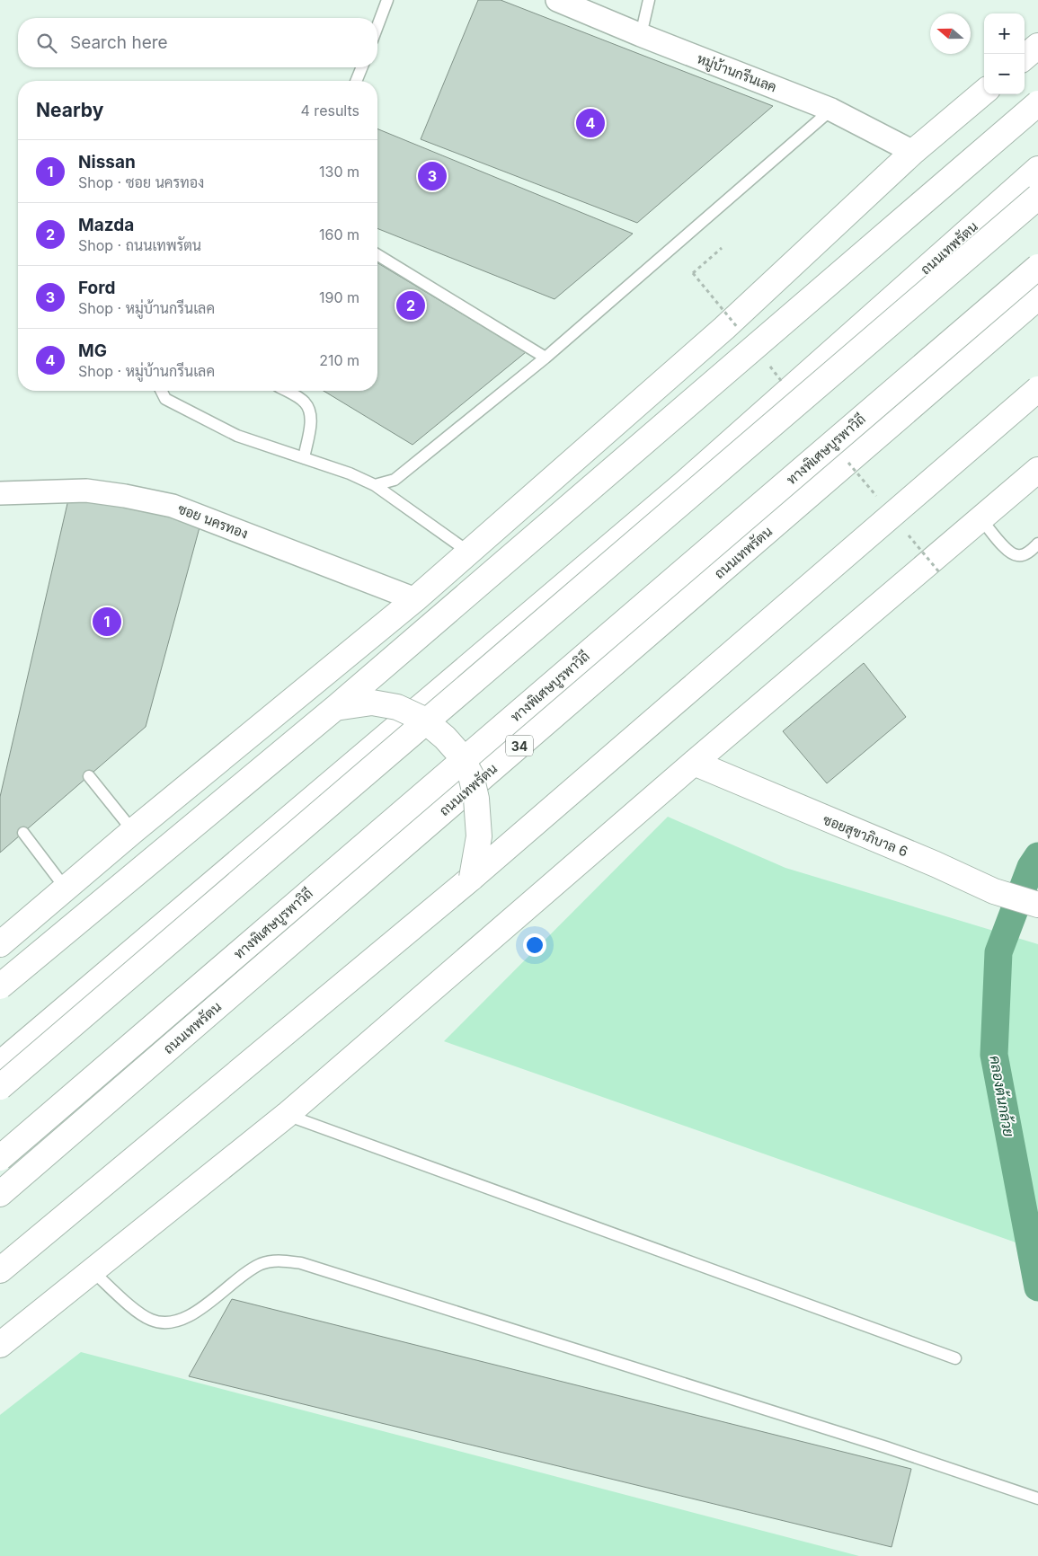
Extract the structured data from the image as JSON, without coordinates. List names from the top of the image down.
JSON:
{
  "streets": {
    "main road": [
      "ถนนเทพรัตน",
      "ทางพิเศษบูรพาวิถี",
      "34",
      "ซอยสุขาภิบาล 6"
    ],
    "street": ["หมู่บ้านกรีนเลค", "ซอย นครทอง"]
  },
  "water": ["คลองต้นกล้วย"],
  "north": "left",
  "page": {
    "map_buttons": ["+", "−"],
    "search": "Search here",
    "heading": ["Nearby", "4 results"],
    "pins": [
      "4",
      "3",
      "2",
      "1"
    ],
    "list": [
      {
        "mark": "1",
        "name": "Nissan",
        "note": "Shop · ซอย นครทอง",
        "value": "130 m"
      },
      {
        "mark": "2",
        "name": "Mazda",
        "note": "Shop · ถนนเทพรัตน",
        "value": "160 m"
      },
      {
        "mark": "3",
        "name": "Ford",
        "note": "Shop · หมู่บ้านกรีนเลค",
        "value": "190 m"
      },
      {
        "mark": "4",
        "name": "MG",
        "note": "Shop · หมู่บ้านกรีนเลค",
        "value": "210 m"
      }
    ]
  }
}
